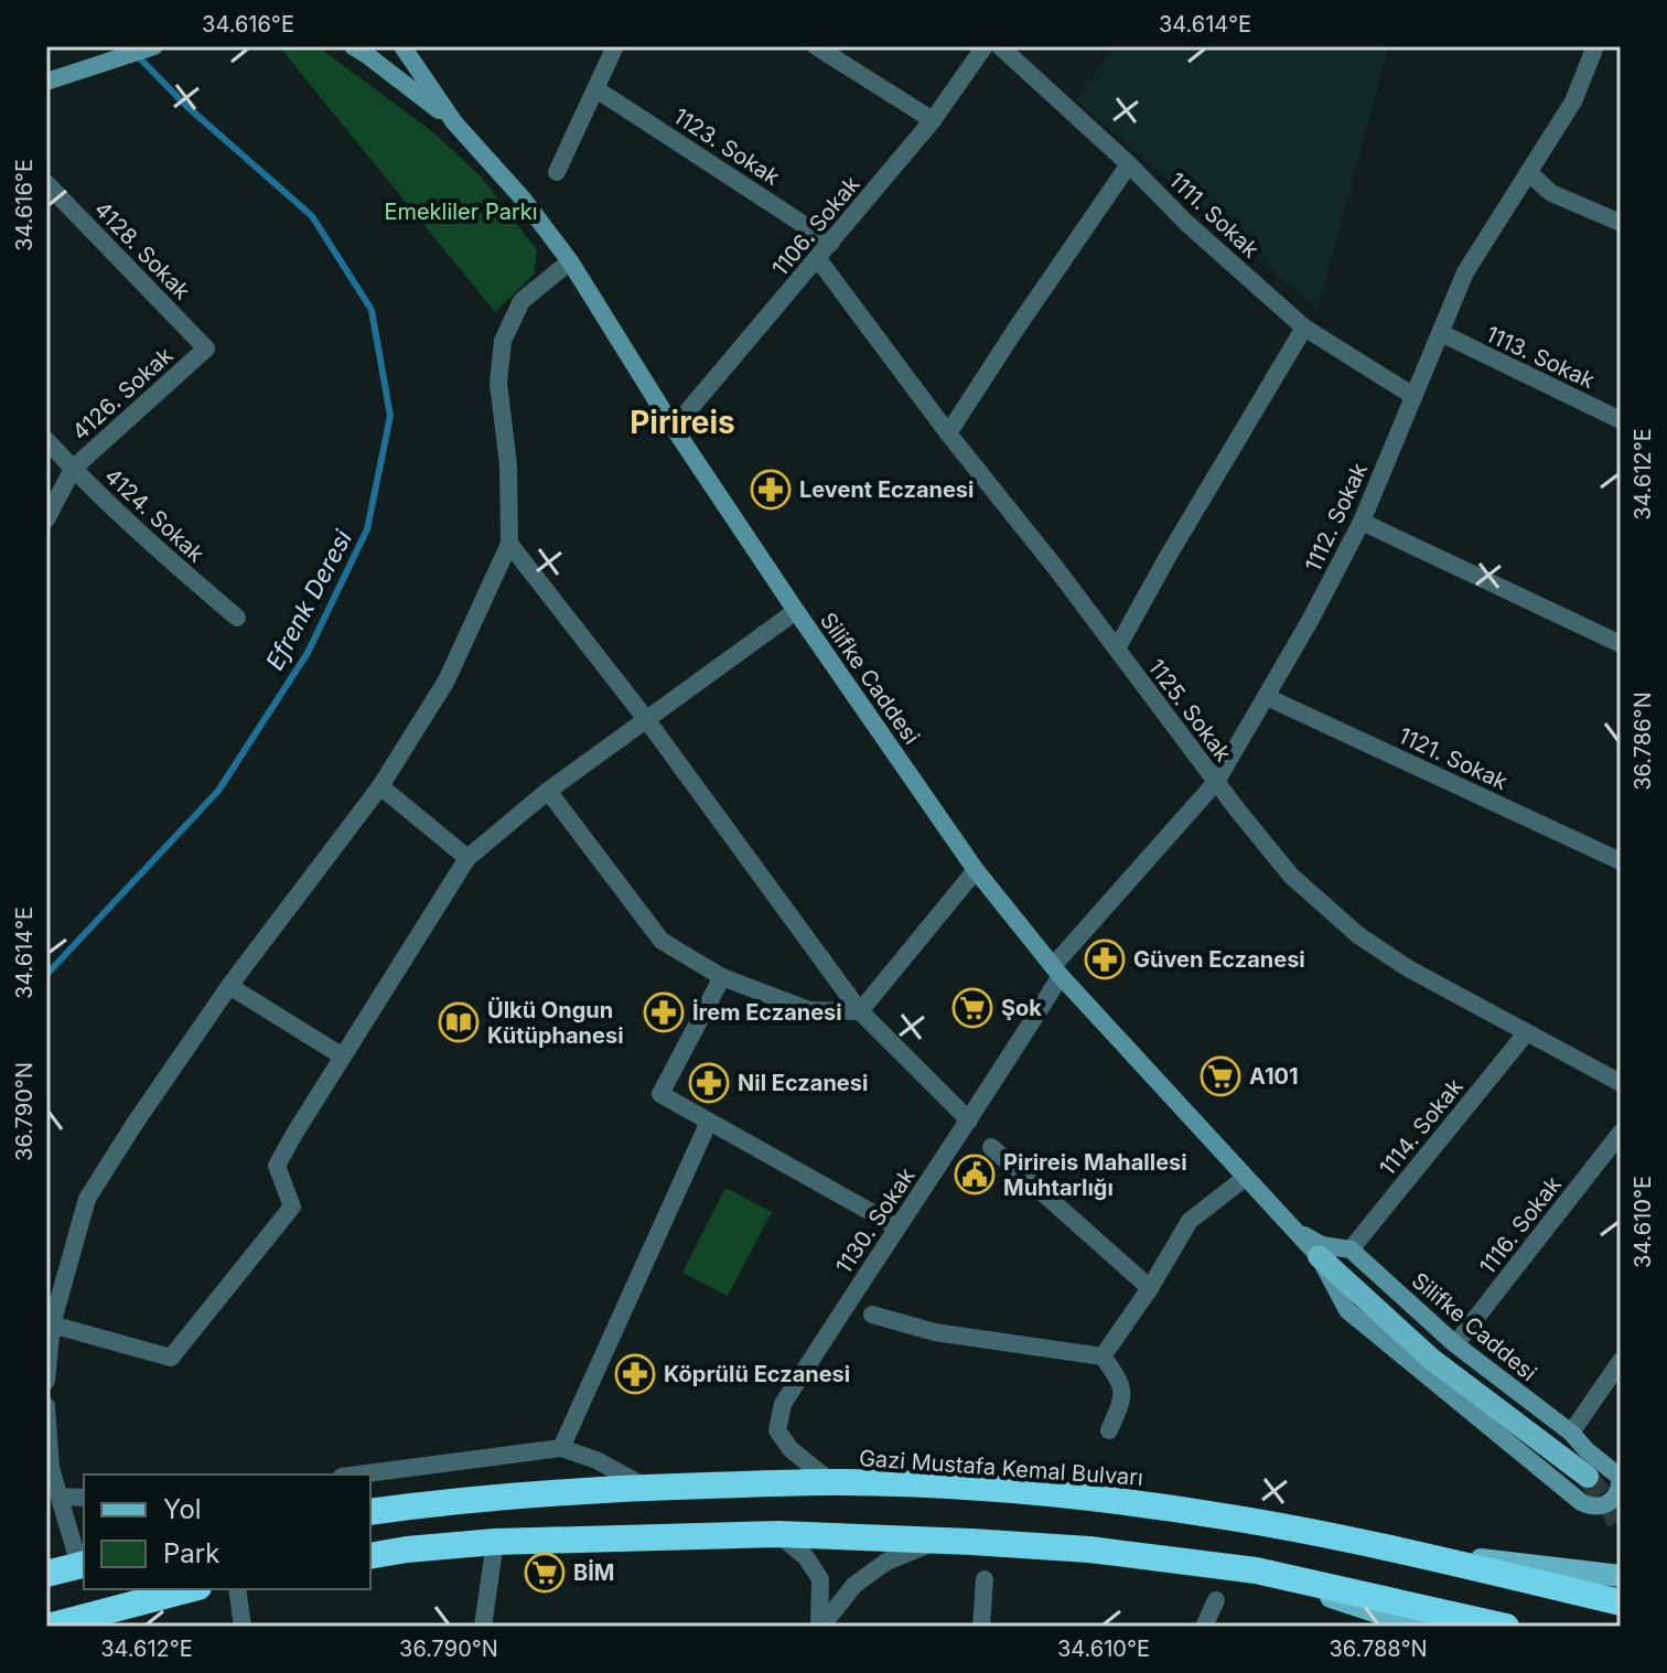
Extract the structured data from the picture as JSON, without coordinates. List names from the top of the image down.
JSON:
{
  "streets": {
    "highway": ["Gazi Mustafa Kemal Bulvarı"],
    "street": [
      "1123. Sokak",
      "1111. Sokak",
      "1106. Sokak",
      "4128. Sokak",
      "1113. Sokak",
      "4126. Sokak",
      "4124. Sokak",
      "1112. Sokak",
      "Silifke Caddesi",
      "1125. Sokak",
      "1121. Sokak",
      "1114. Sokak",
      "1130. Sokak",
      "1116. Sokak"
    ]
  },
  "crossings": [
    ["1123. Sokak", "1106. Sokak"],
    ["1111. Sokak", "1112. Sokak"],
    ["1106. Sokak", "Silifke Caddesi"],
    ["1106. Sokak", "1125. Sokak"],
    ["4128. Sokak", "4126. Sokak"],
    ["1113. Sokak", "1112. Sokak"],
    ["4126. Sokak", "4124. Sokak"],
    ["1112. Sokak", "Silifke Caddesi"],
    ["1112. Sokak", "1125. Sokak"],
    ["1112. Sokak", "1121. Sokak"],
    ["1112. Sokak", "1130. Sokak"],
    ["Silifke Caddesi", "1114. Sokak"],
    ["Silifke Caddesi", "1130. Sokak"],
    ["Silifke Caddesi", "1116. Sokak"],
    ["1125. Sokak", "1114. Sokak"],
    ["1130. Sokak", "Gazi Mustafa Kemal Bulvarı"]
  ],
  "districts": ["Pirireis"],
  "water": ["Efrenk Deresi"],
  "parks": ["Emekliler Parkı"],
  "places": {
    "pharmacy": [
      "Levent Eczanesi",
      "Güven Eczanesi",
      "İrem Eczanesi",
      "Nil Eczanesi",
      "Köprülü Eczanesi"
    ],
    "supermarket": ["Şok", "A101", "BİM"],
    "library": ["Ülkü Ongun Kütüphanesi"],
    "public building": ["Pirireis Mahallesi Muhtarlığı"]
  },
  "legend": ["Yol", "Park"],
  "coordinates": [
    "34.616°E",
    "34.614°E",
    "34.612°E",
    "36.786°N",
    "36.790°N",
    "34.610°E",
    "36.788°N"
  ]
}
